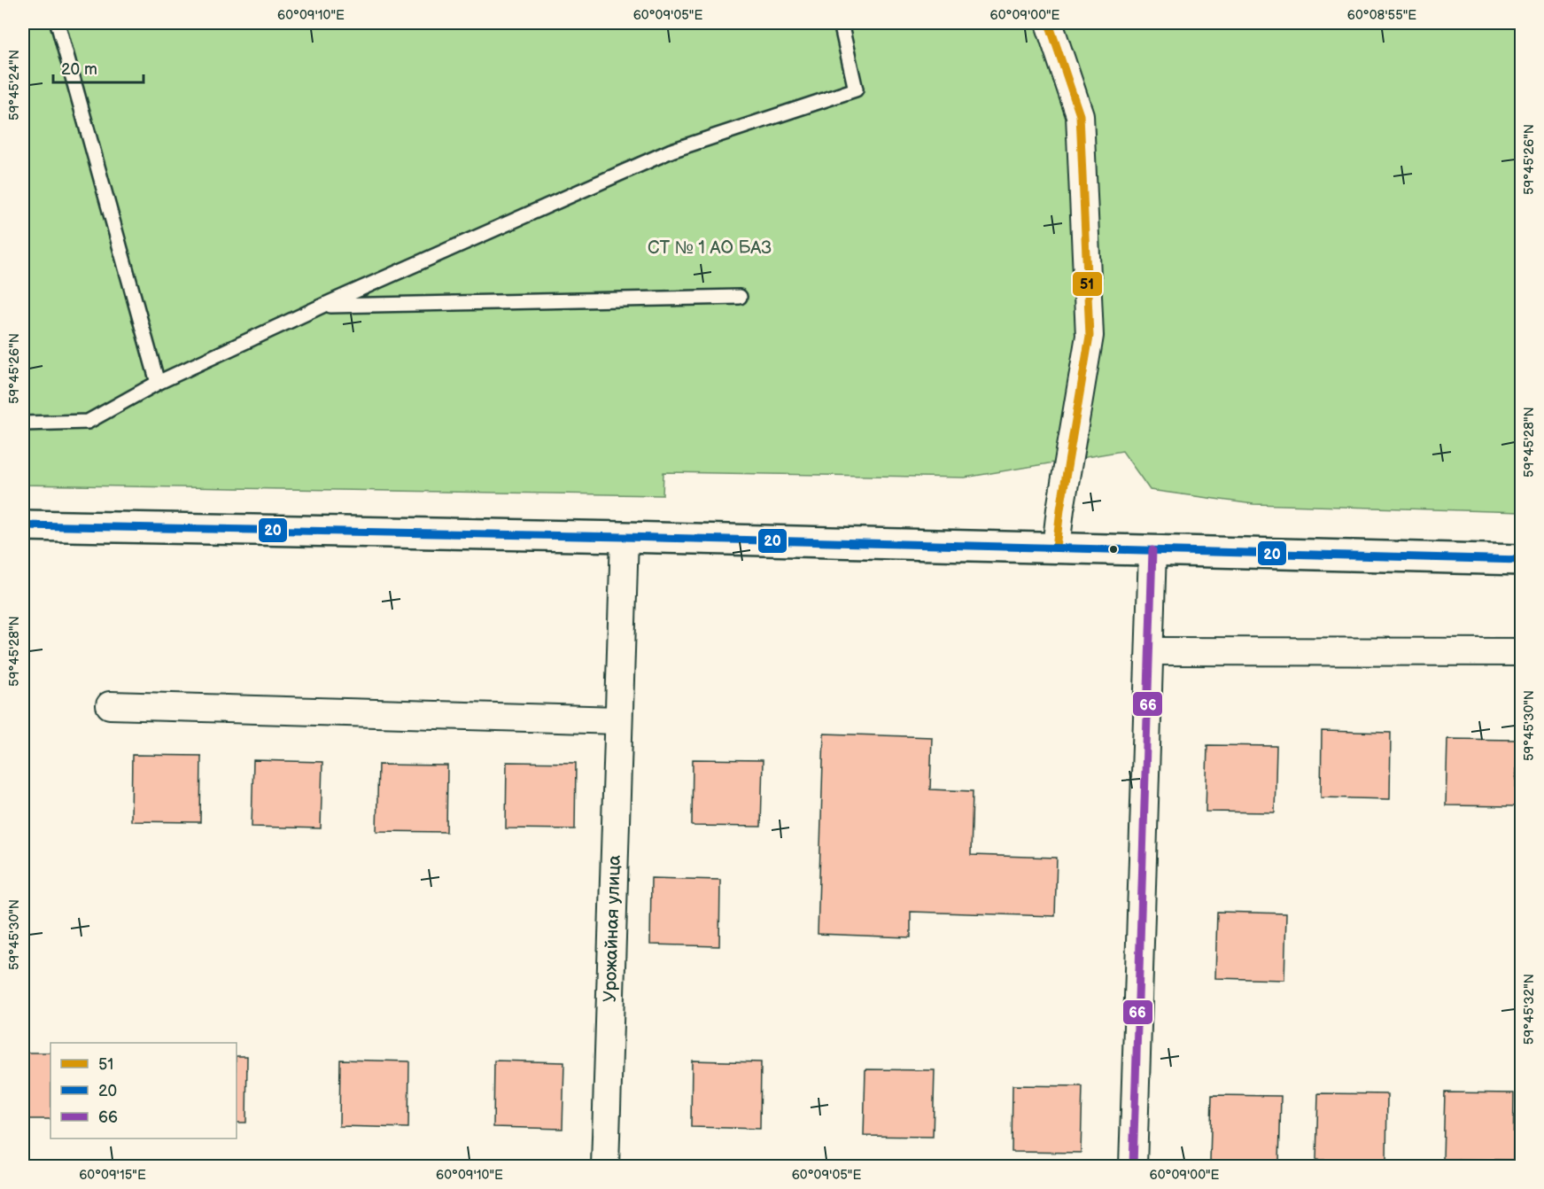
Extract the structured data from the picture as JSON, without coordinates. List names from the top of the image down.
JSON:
{
  "streets": {
    "street": ["Урожайная улица"]
  },
  "parks": ["СТ № 1 АО БАЗ"],
  "lines": ["transit line 51", "transit line 20", "transit line 66"],
  "legend": ["51", "20", "66"],
  "scale_bar": "20 m",
  "coordinates": [
    "60°09'10\"E",
    "60°09'05\"E",
    "60°09'00\"E",
    "60°08'55\"E",
    "59°45'24\"N",
    "59°45'26\"N",
    "59°45'28\"N",
    "59°45'30\"N",
    "59°45'32\"N",
    "60°09'15\"E"
  ]
}
